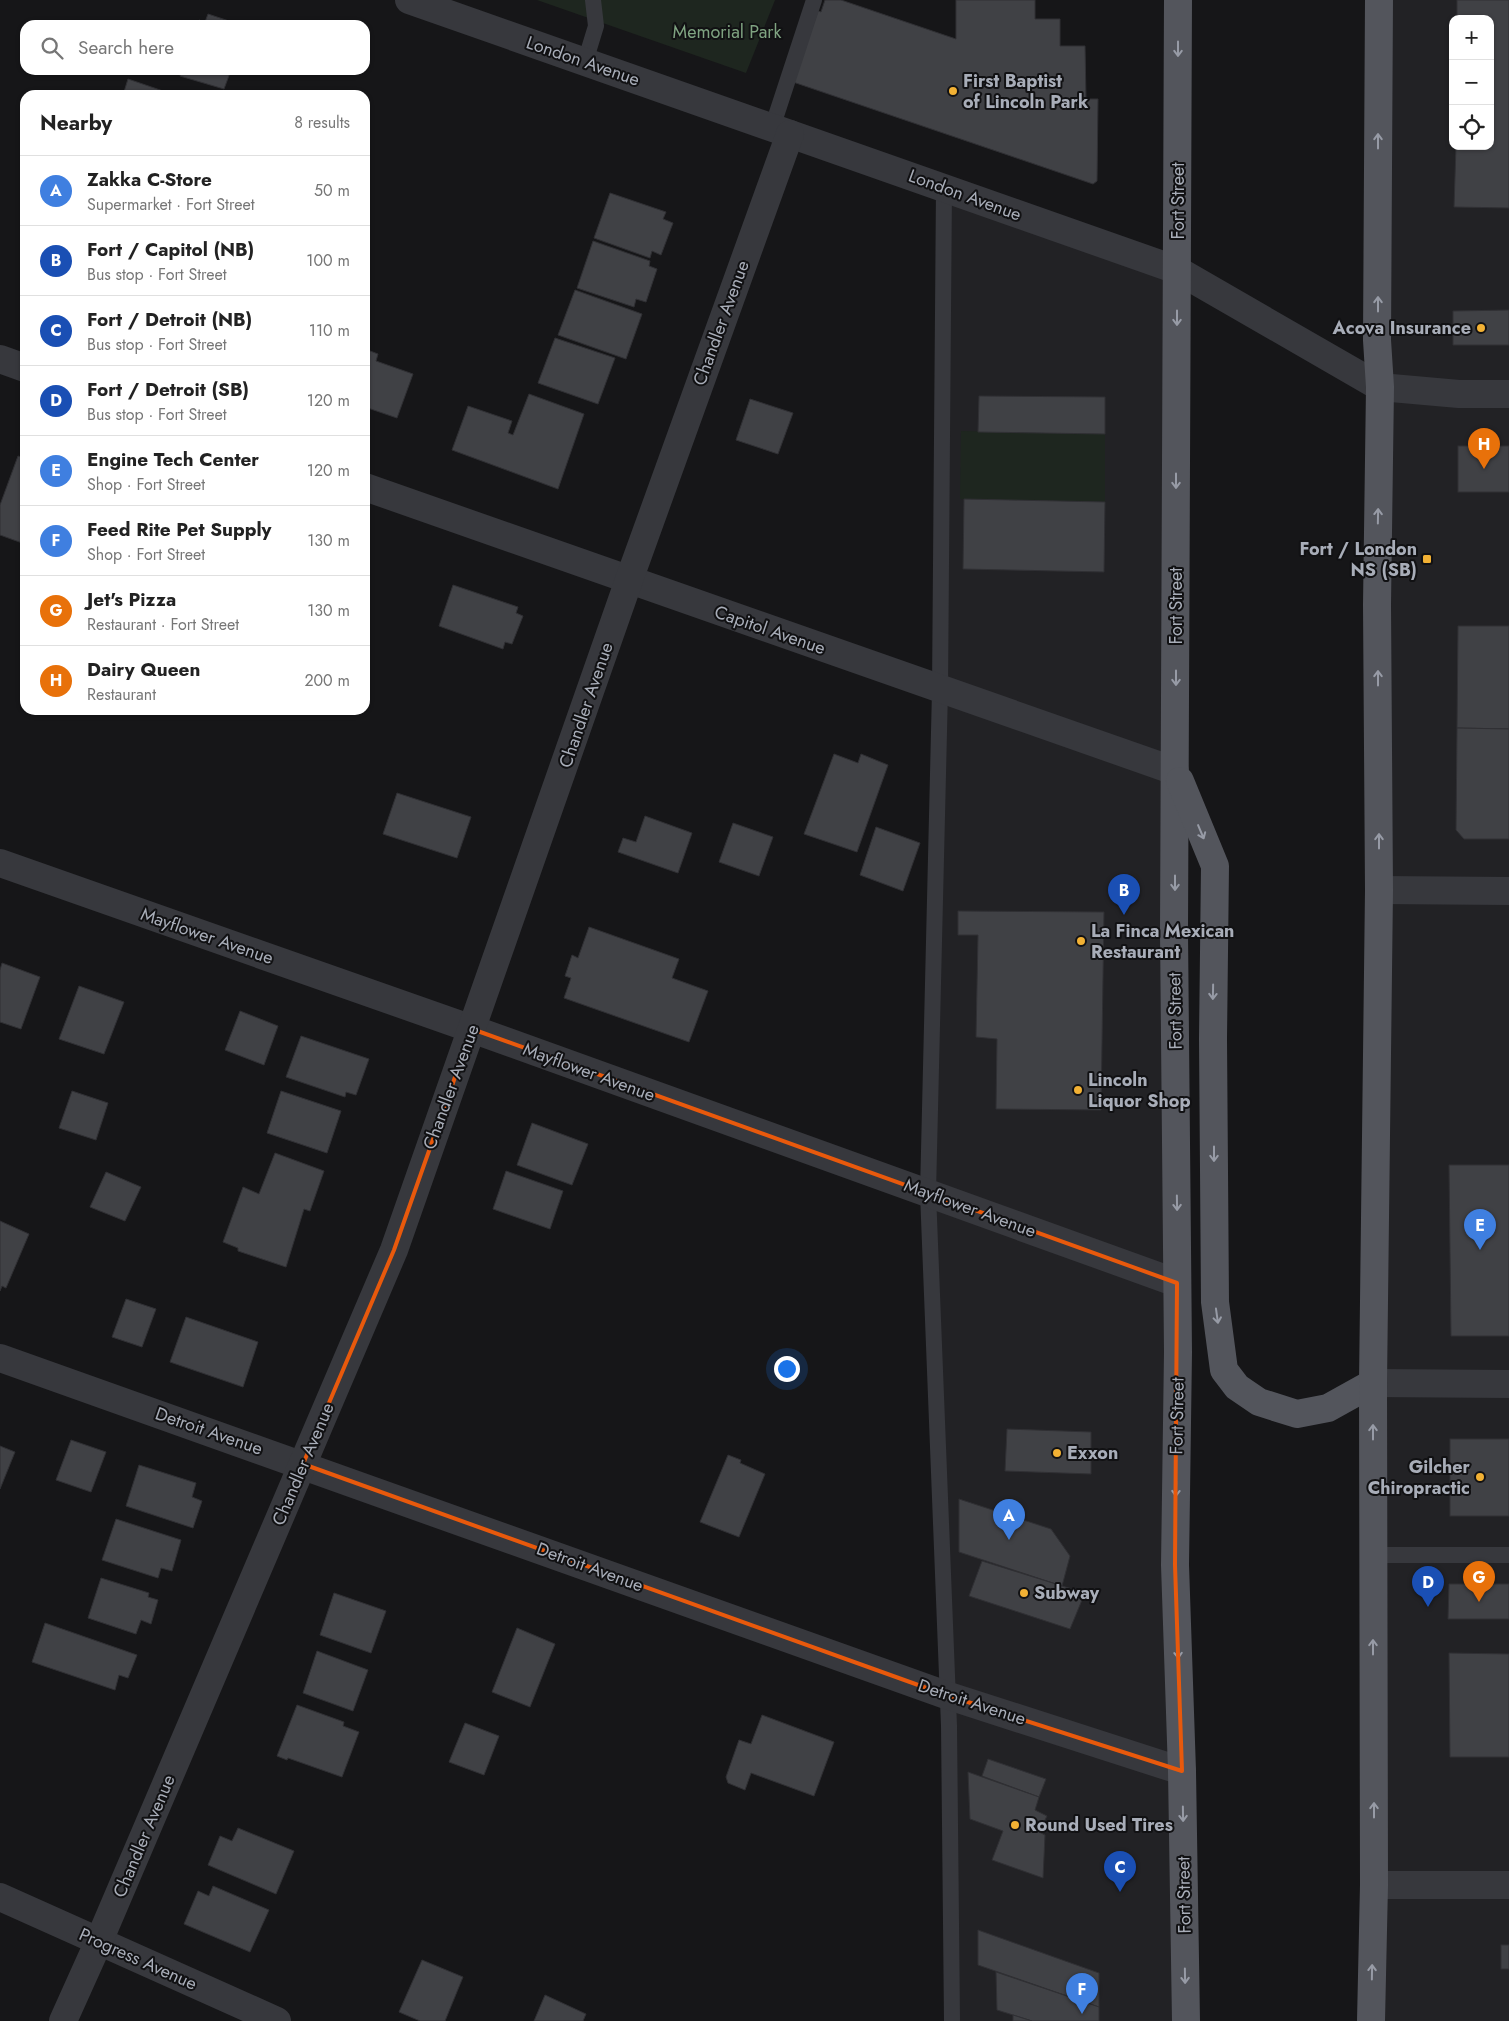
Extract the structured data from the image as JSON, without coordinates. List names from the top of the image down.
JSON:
{
  "streets": {
    "main road": ["Fort Street"],
    "street": [
      "London Avenue",
      "Chandler Avenue",
      "Capitol Avenue",
      "Mayflower Avenue",
      "Detroit Avenue",
      "Progress Avenue"
    ]
  },
  "crossings": [
    ["London Avenue", "Fort Street"],
    ["London Avenue", "Chandler Avenue"],
    ["Fort Street", "Capitol Avenue"],
    ["Fort Street", "Mayflower Avenue"],
    ["Fort Street", "Detroit Avenue"],
    ["Chandler Avenue", "Capitol Avenue"],
    ["Chandler Avenue", "Mayflower Avenue"],
    ["Chandler Avenue", "Detroit Avenue"],
    ["Chandler Avenue", "Progress Avenue"]
  ],
  "parks": ["Memorial Park"],
  "places": {
    "other": [
      "First Baptist of Lincoln Park",
      "Acova Insurance",
      "La Finca Mexican Restaurant",
      "Lincoln Liquor Shop",
      "Exxon",
      "Gilcher Chiropractic",
      "Subway",
      "Round Used Tires"
    ],
    "transit": ["Fort / London NS (SB)"]
  },
  "page": {
    "map_buttons": ["+", "−"],
    "search": "Search here",
    "heading": ["Nearby", "8 results"],
    "list": [
      {
        "mark": "A",
        "name": "Zakka C-Store",
        "note": "Supermarket · Fort Street",
        "value": "50 m"
      },
      {
        "mark": "B",
        "name": "Fort / Capitol (NB)",
        "note": "Bus stop · Fort Street",
        "value": "100 m"
      },
      {
        "mark": "C",
        "name": "Fort / Detroit (NB)",
        "note": "Bus stop · Fort Street",
        "value": "110 m"
      },
      {
        "mark": "D",
        "name": "Fort / Detroit (SB)",
        "note": "Bus stop · Fort Street",
        "value": "120 m"
      },
      {
        "mark": "E",
        "name": "Engine Tech Center",
        "note": "Shop · Fort Street",
        "value": "120 m"
      },
      {
        "mark": "F",
        "name": "Feed Rite Pet Supply",
        "note": "Shop · Fort Street",
        "value": "130 m"
      },
      {
        "mark": "G",
        "name": "Jet's Pizza",
        "note": "Restaurant · Fort Street",
        "value": "130 m"
      },
      {
        "mark": "H",
        "name": "Dairy Queen",
        "note": "Restaurant",
        "value": "200 m"
      }
    ],
    "pins": [
      "H",
      "B",
      "E",
      "A",
      "G",
      "D",
      "C",
      "F"
    ]
  }
}
